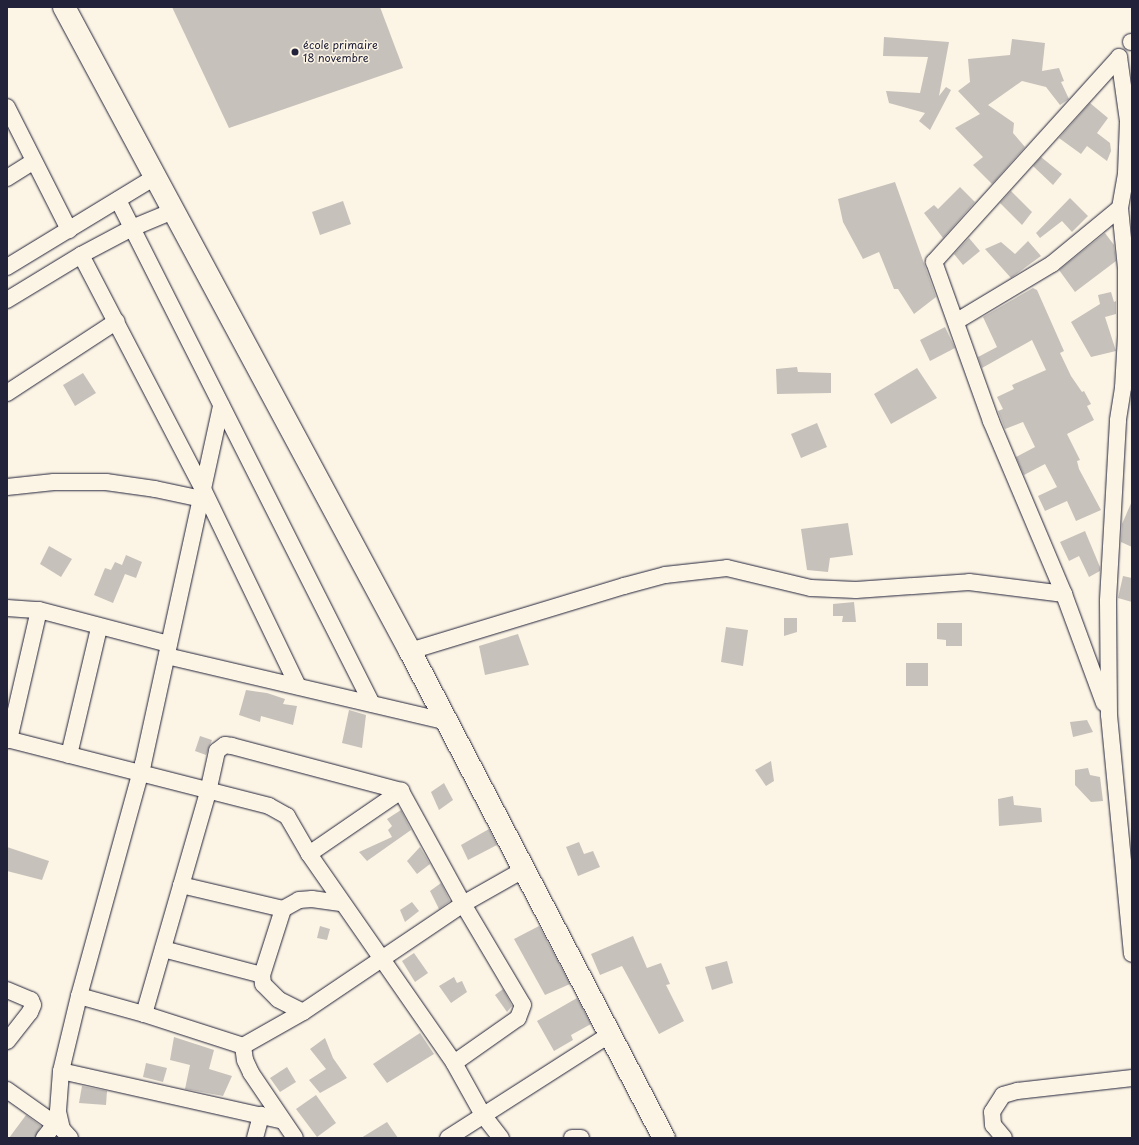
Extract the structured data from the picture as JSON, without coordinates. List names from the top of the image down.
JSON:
{
  "places": ["école primaire 18 novembre"]
}
